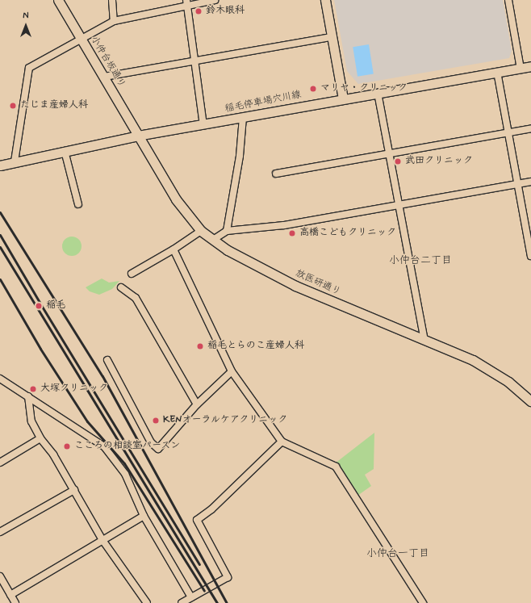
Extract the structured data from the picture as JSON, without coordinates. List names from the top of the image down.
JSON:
{
  "streets": {
    "street": ["小仲台坂通り", "稲毛停車場穴川線", "放医研通り"]
  },
  "crossings": [
    ["小仲台坂通り", "稲毛停車場穴川線"],
    ["小仲台坂通り", "放医研通り"],
    ["稲毛停車場穴川線", "放医研通り"]
  ],
  "districts": ["小仲台二丁目", "小仲台一丁目"],
  "places": [
    "鈴木眼科",
    "マリヤ・クリニック",
    "たじま産婦人科",
    "武田クリニック",
    "高橋こどもクリニック",
    "稲毛",
    "稲毛とらのこ産婦人科",
    "大塚クリニック",
    "KENオーラルケアクリニック",
    "こころの相談室パースン"
  ],
  "north": "top"
}
